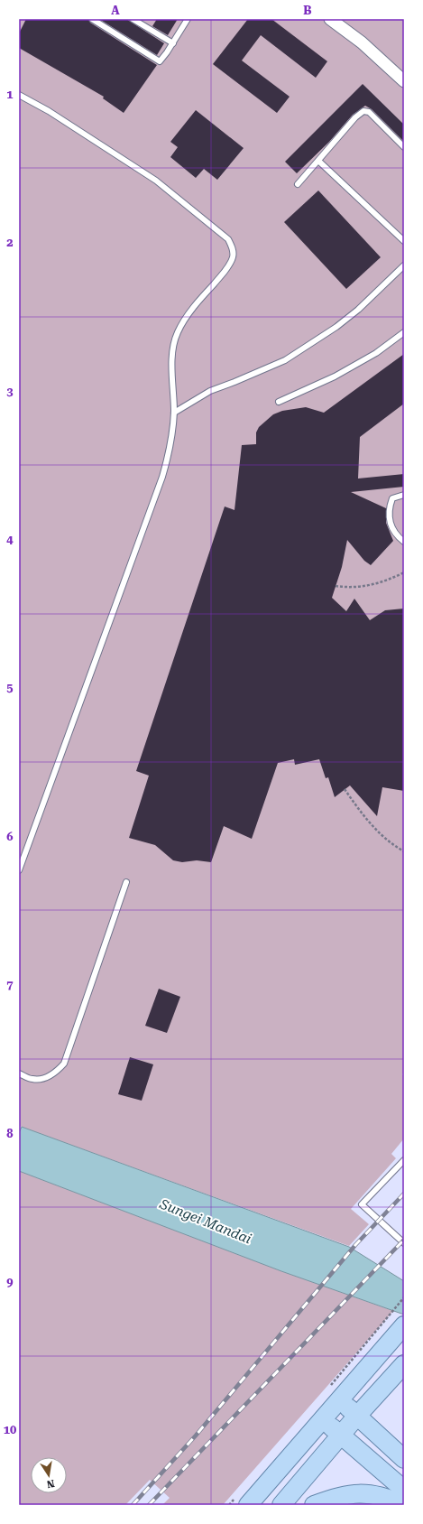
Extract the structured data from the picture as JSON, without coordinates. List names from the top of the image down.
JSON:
{
  "water": ["Sungei Mandai"],
  "north": "bottom",
  "grid": {
    "columns": ["A", "B"],
    "rows": [
      "1",
      "2",
      "3",
      "4",
      "5",
      "6",
      "7",
      "8",
      "9",
      "10"
    ]
  }
}
